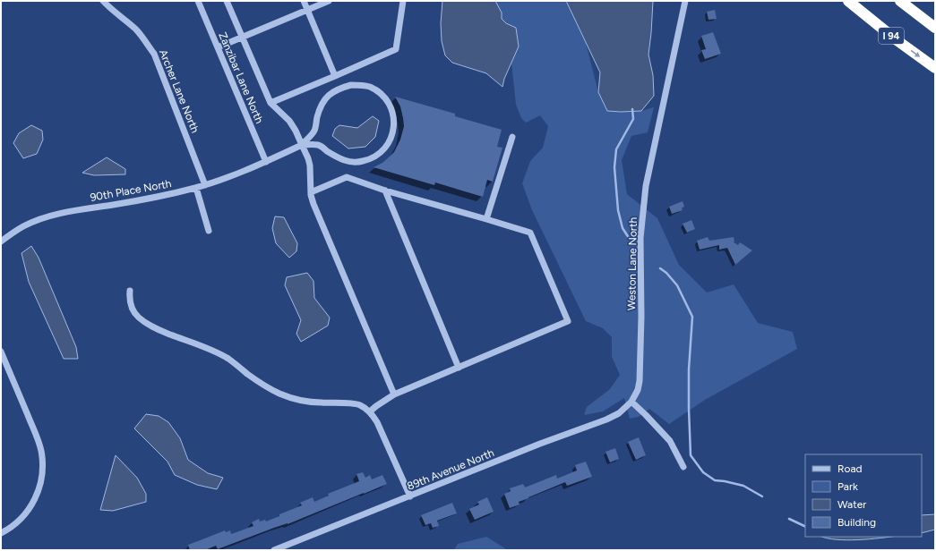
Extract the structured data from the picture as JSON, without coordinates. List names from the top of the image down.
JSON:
{
  "streets": {
    "highway": ["I 94"],
    "street": [
      "Zanzibar Lane North",
      "Archer Lane North",
      "90th Place North",
      "Weston Lane North",
      "89th Avenue North"
    ]
  },
  "crossings": [
    ["Zanzibar Lane North", "90th Place North"],
    ["Archer Lane North", "90th Place North"],
    ["Weston Lane North", "89th Avenue North"]
  ],
  "legend": [
    "Road",
    "Park",
    "Water",
    "Building"
  ]
}
